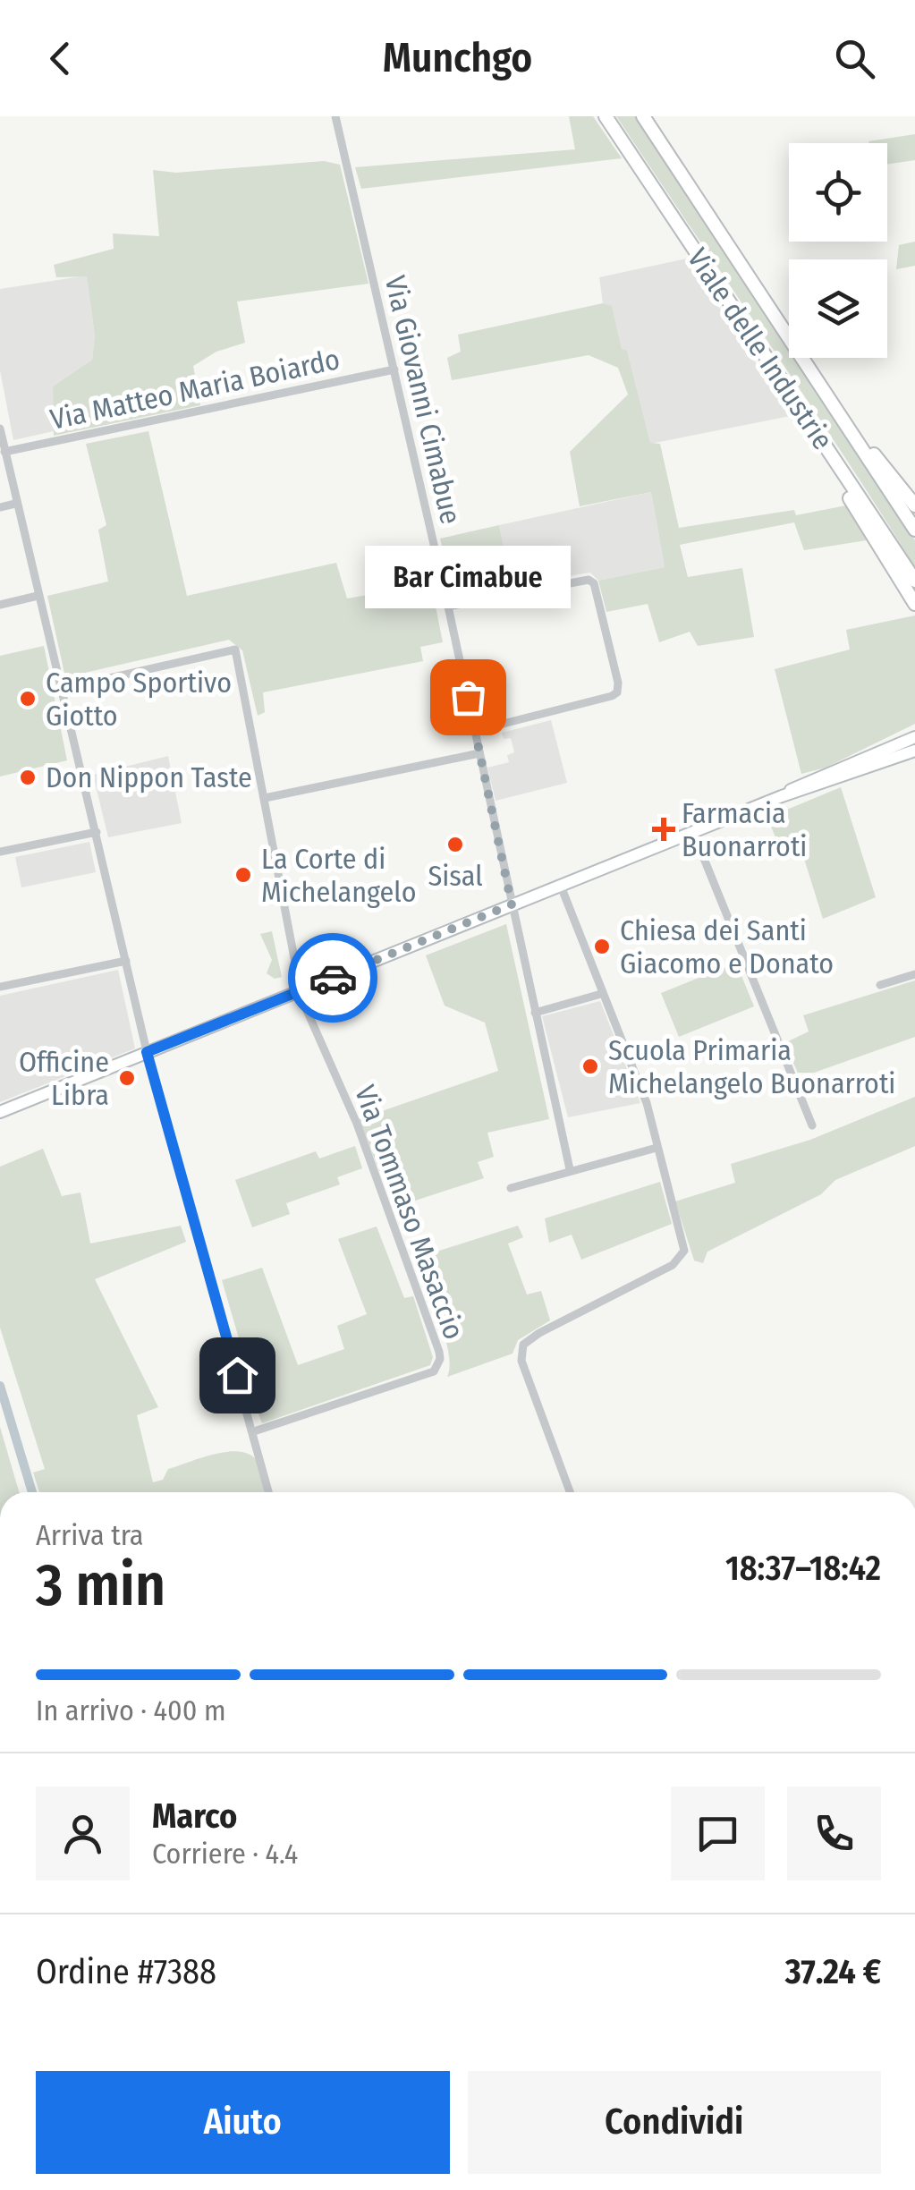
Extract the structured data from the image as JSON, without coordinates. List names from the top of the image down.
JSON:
{
  "streets": {
    "main road": ["Viale delle Industrie"],
    "street": ["Via Matteo Maria Boiardo", "Via Giovanni Cimabue", "Via Tommaso Masaccio"]
  },
  "crossings": [
    ["Via Matteo Maria Boiardo", "Via Giovanni Cimabue"]
  ],
  "places": {
    "other": [
      "Bar Cimabue",
      "Campo Sportivo Giotto",
      "Don Nippon Taste",
      "Sisal",
      "La Corte di Michelangelo",
      "Chiesa dei Santi Giacomo e Donato",
      "Scuola Primaria Michelangelo Buonarroti",
      "Officine Libra"
    ],
    "health": ["Farmacia Buonarroti"]
  },
  "page": {
    "header": "Munchgo",
    "bubble": "Bar Cimabue",
    "heading": ["3 min", "Arriva tra", "18:37–18:42"],
    "panel": [
      "Marco",
      "Corriere · 4.4",
      "Ordine #7388",
      "37.24 €"
    ],
    "bar": "In arrivo · 400 m",
    "buttons": ["Aiuto", "Condividi"]
  }
}
